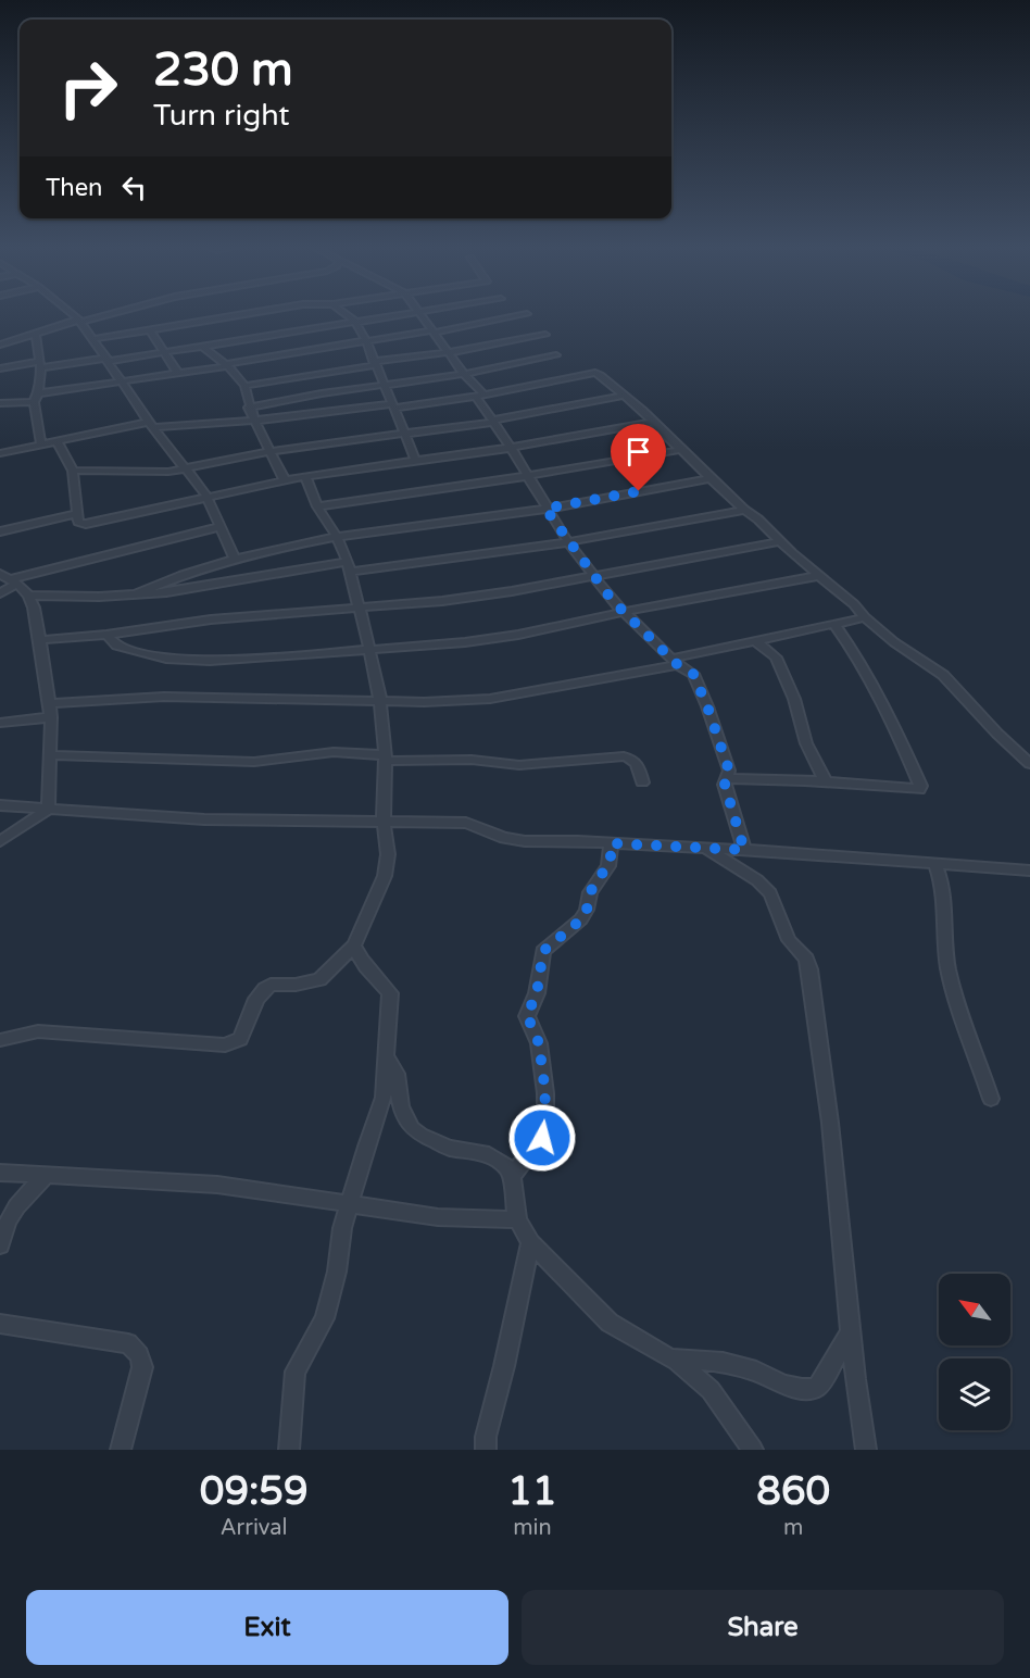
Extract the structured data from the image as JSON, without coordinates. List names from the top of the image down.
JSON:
{
  "north": "top left",
  "page": {
    "turn": ["230 m", "Turn right"],
    "then": "Then",
    "eta": [
      "09:59",
      "Arrival",
      "11",
      "min",
      "860",
      "m"
    ],
    "buttons": ["Exit", "Share"]
  }
}
